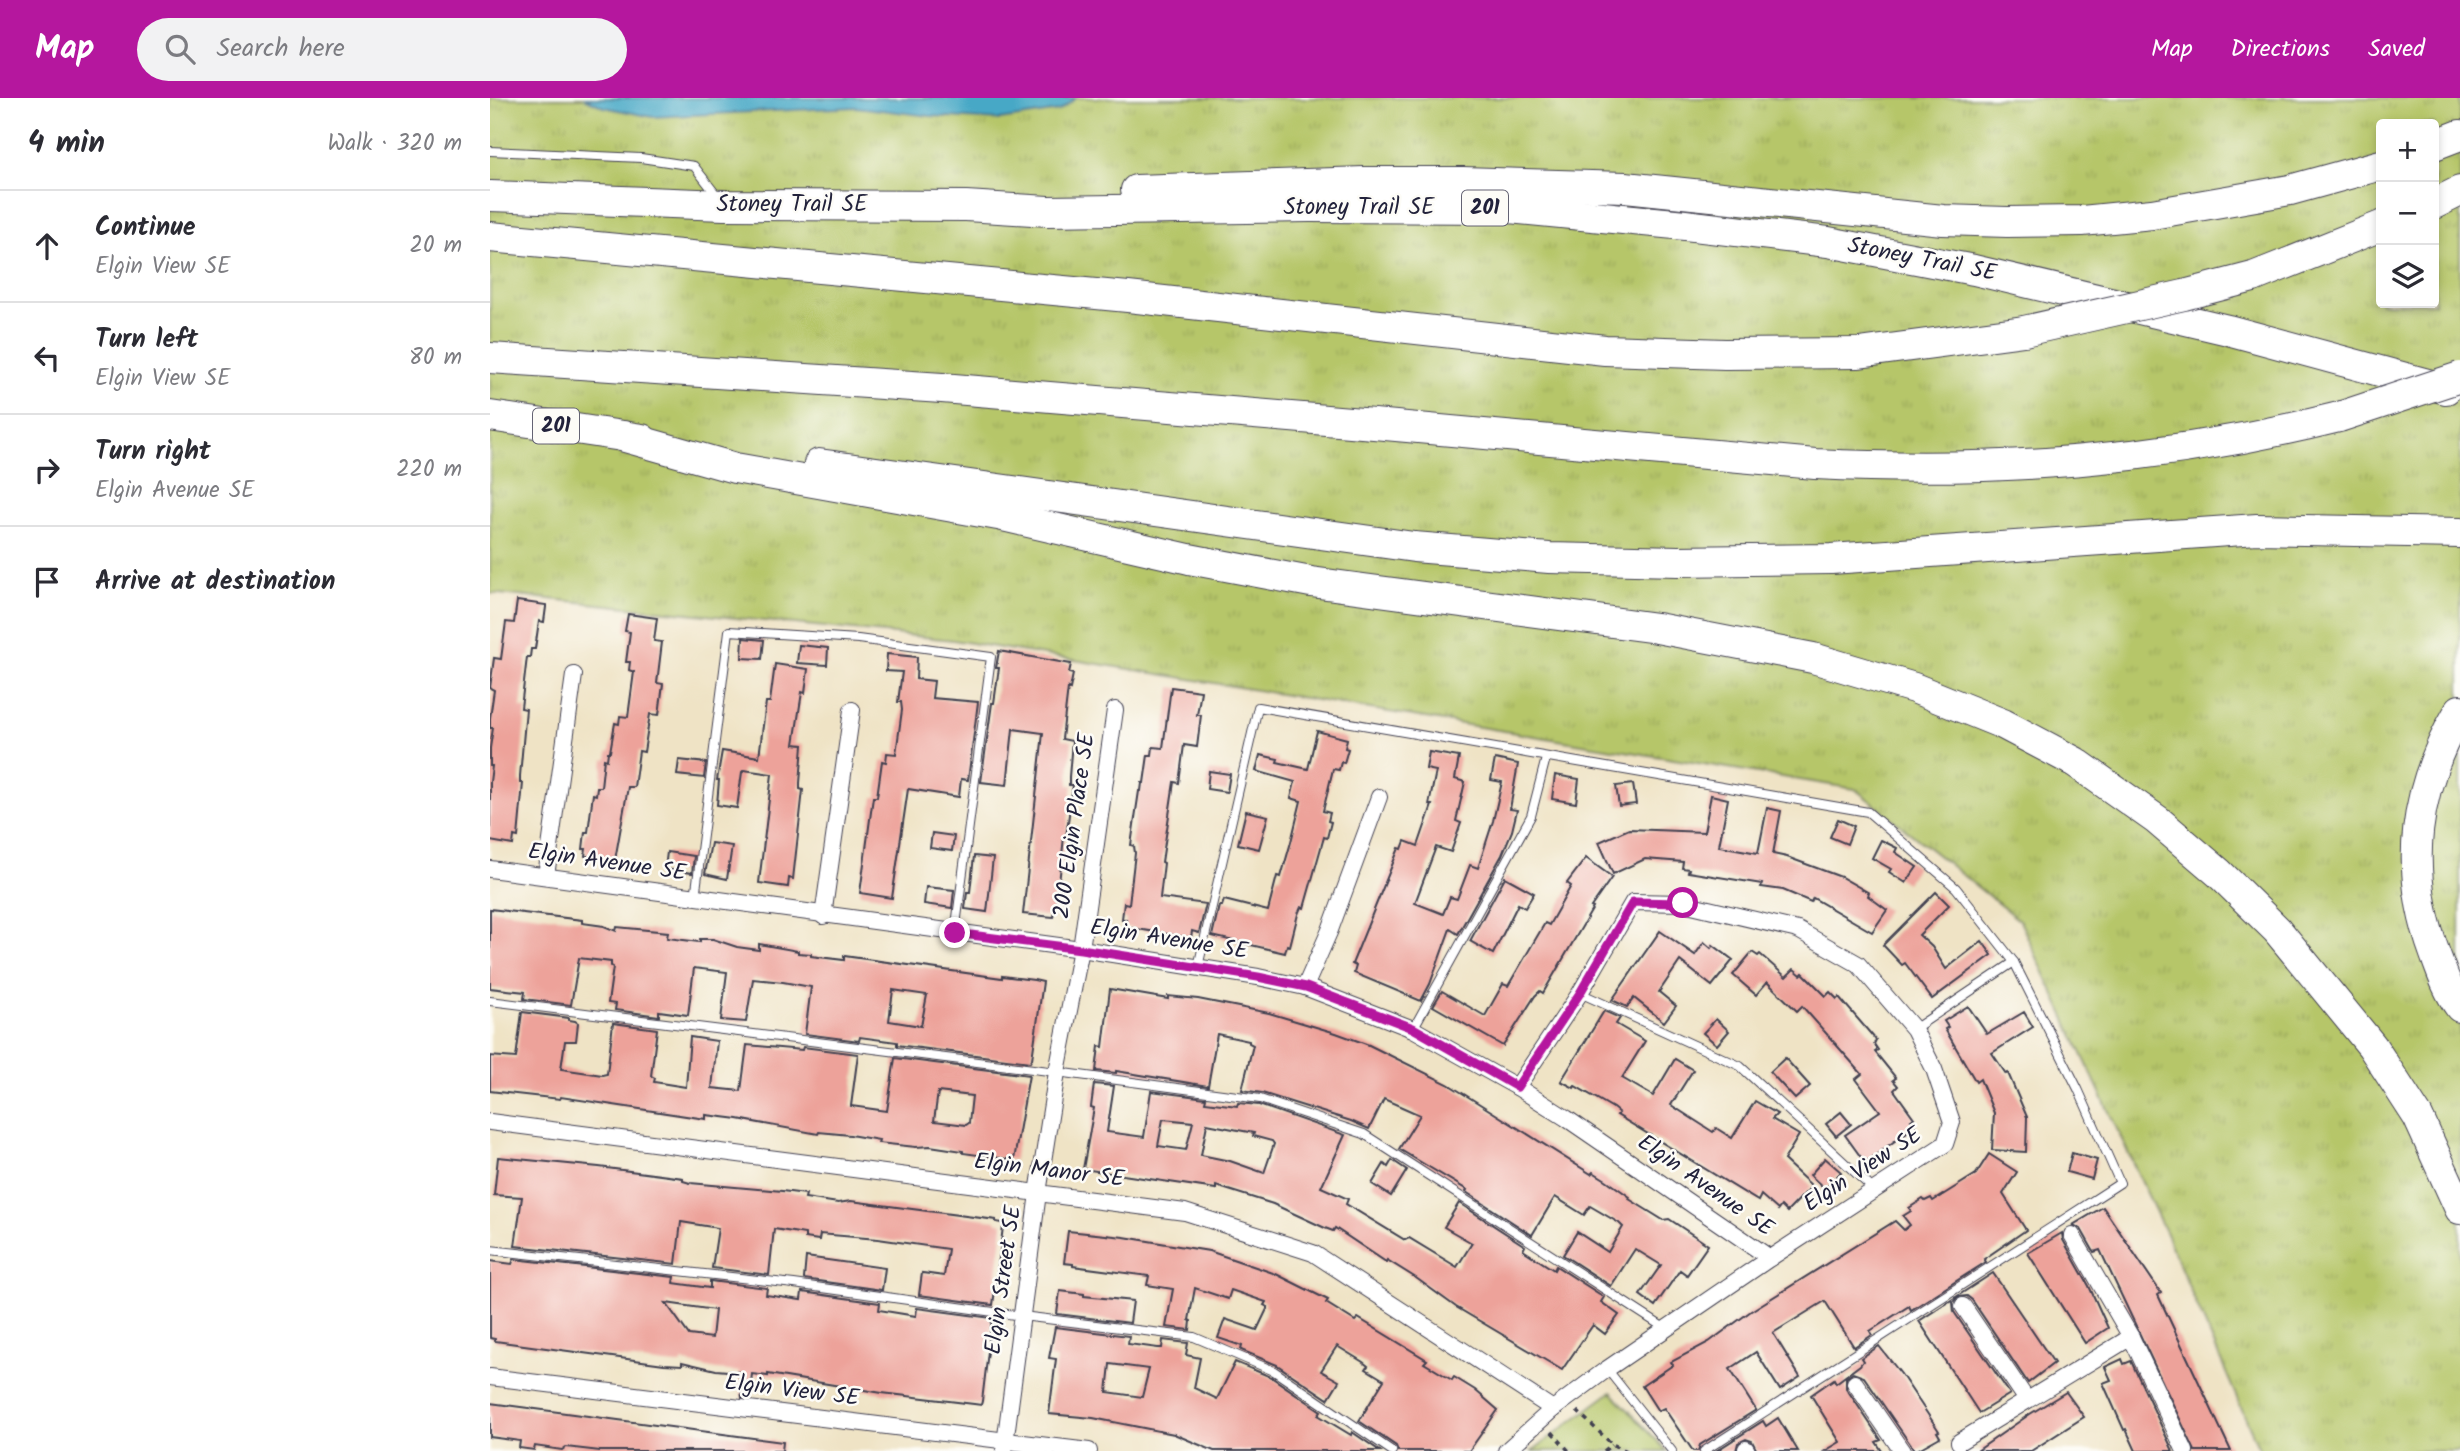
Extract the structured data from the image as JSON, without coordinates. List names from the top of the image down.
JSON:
{
  "streets": {
    "highway": ["Stoney Trail SE", "201"],
    "street": [
      "200 Elgin Place SE",
      "Elgin Avenue SE",
      "Elgin View SE",
      "Elgin Manor SE",
      "Elgin Street SE"
    ]
  },
  "crossings": [
    ["200 Elgin Place SE", "Elgin Avenue SE"],
    ["200 Elgin Place SE", "Elgin Street SE"],
    ["Elgin Avenue SE", "Elgin View SE"],
    ["Elgin Avenue SE", "Elgin Street SE"],
    ["Elgin View SE", "Elgin Manor SE"],
    ["Elgin View SE", "Elgin Street SE"],
    ["Elgin Manor SE", "Elgin Street SE"]
  ],
  "page": {
    "header": "Map",
    "search": "Search here",
    "nav": ["Map", "Directions", "Saved"],
    "heading": ["4 min", "Walk · 320 m"],
    "map_buttons": ["+", "−"],
    "list": [
      ["Continue", "Elgin View SE", "20 m"],
      ["Turn left", "Elgin View SE", "80 m"],
      ["Turn right", "Elgin Avenue SE", "220 m"],
      "Arrive at destination"
    ]
  }
}
